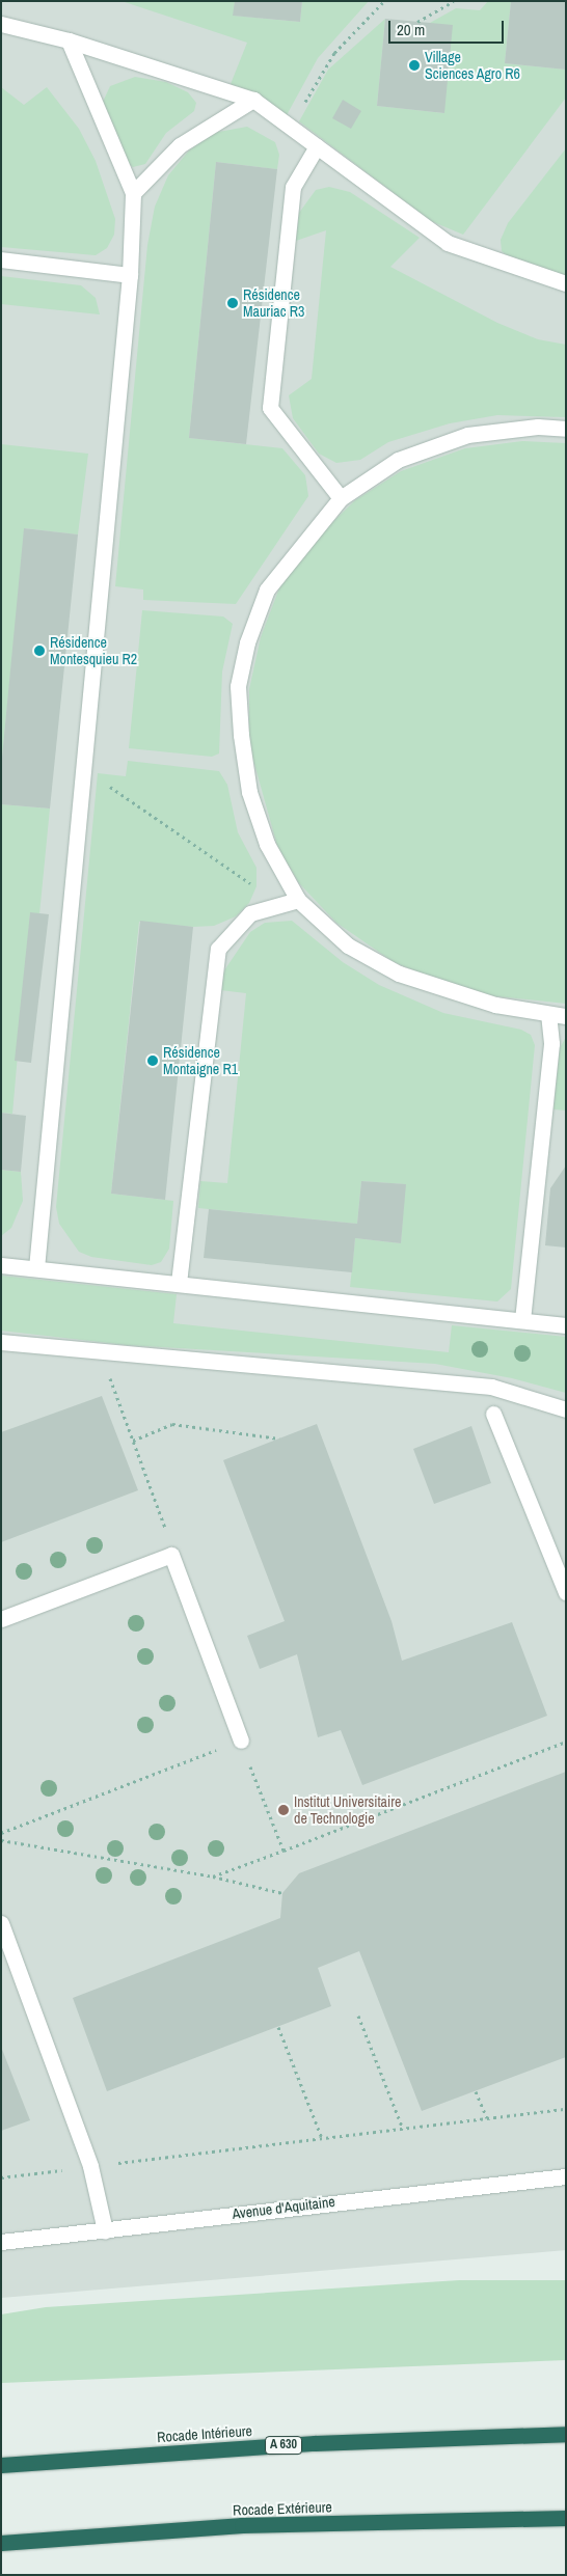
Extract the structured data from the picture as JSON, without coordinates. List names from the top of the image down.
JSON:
{
  "streets": {
    "highway": ["Rocade Intérieure", "A 630", "Rocade Extérieure"],
    "street": ["Avenue d'Aquitaine"]
  },
  "places": [
    "Village Sciences Agro R6",
    "Résidence Mauriac R3",
    "Résidence Montesquieu R2",
    "Résidence Montaigne R1",
    "Institut Universitaire de Technologie"
  ],
  "scale_bar": "20 m"
}
